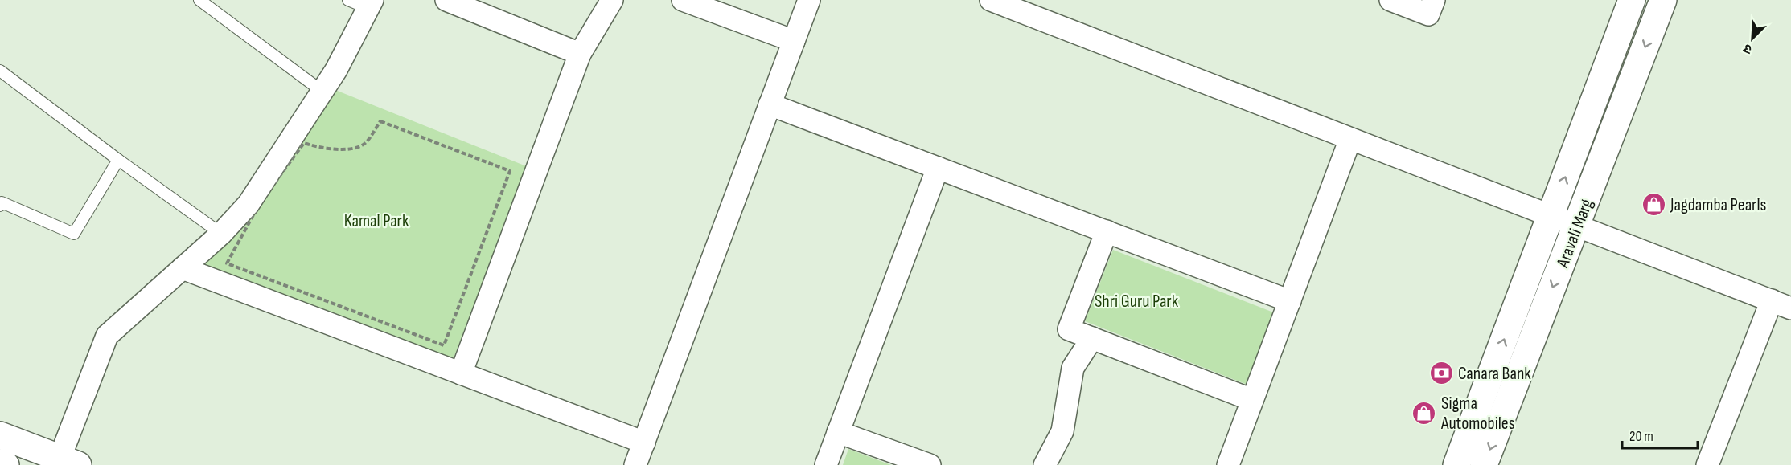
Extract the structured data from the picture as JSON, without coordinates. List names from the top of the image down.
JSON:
{
  "streets": {
    "street": ["Aravali Marg"]
  },
  "parks": ["Kamal Park", "Shri Guru Park"],
  "places": {
    "shop": ["Jagdamba Pearls", "Sigma Automobiles"],
    "bank": ["Canara Bank"]
  },
  "scale_bar": "20 m",
  "north": "bottom left"
}
